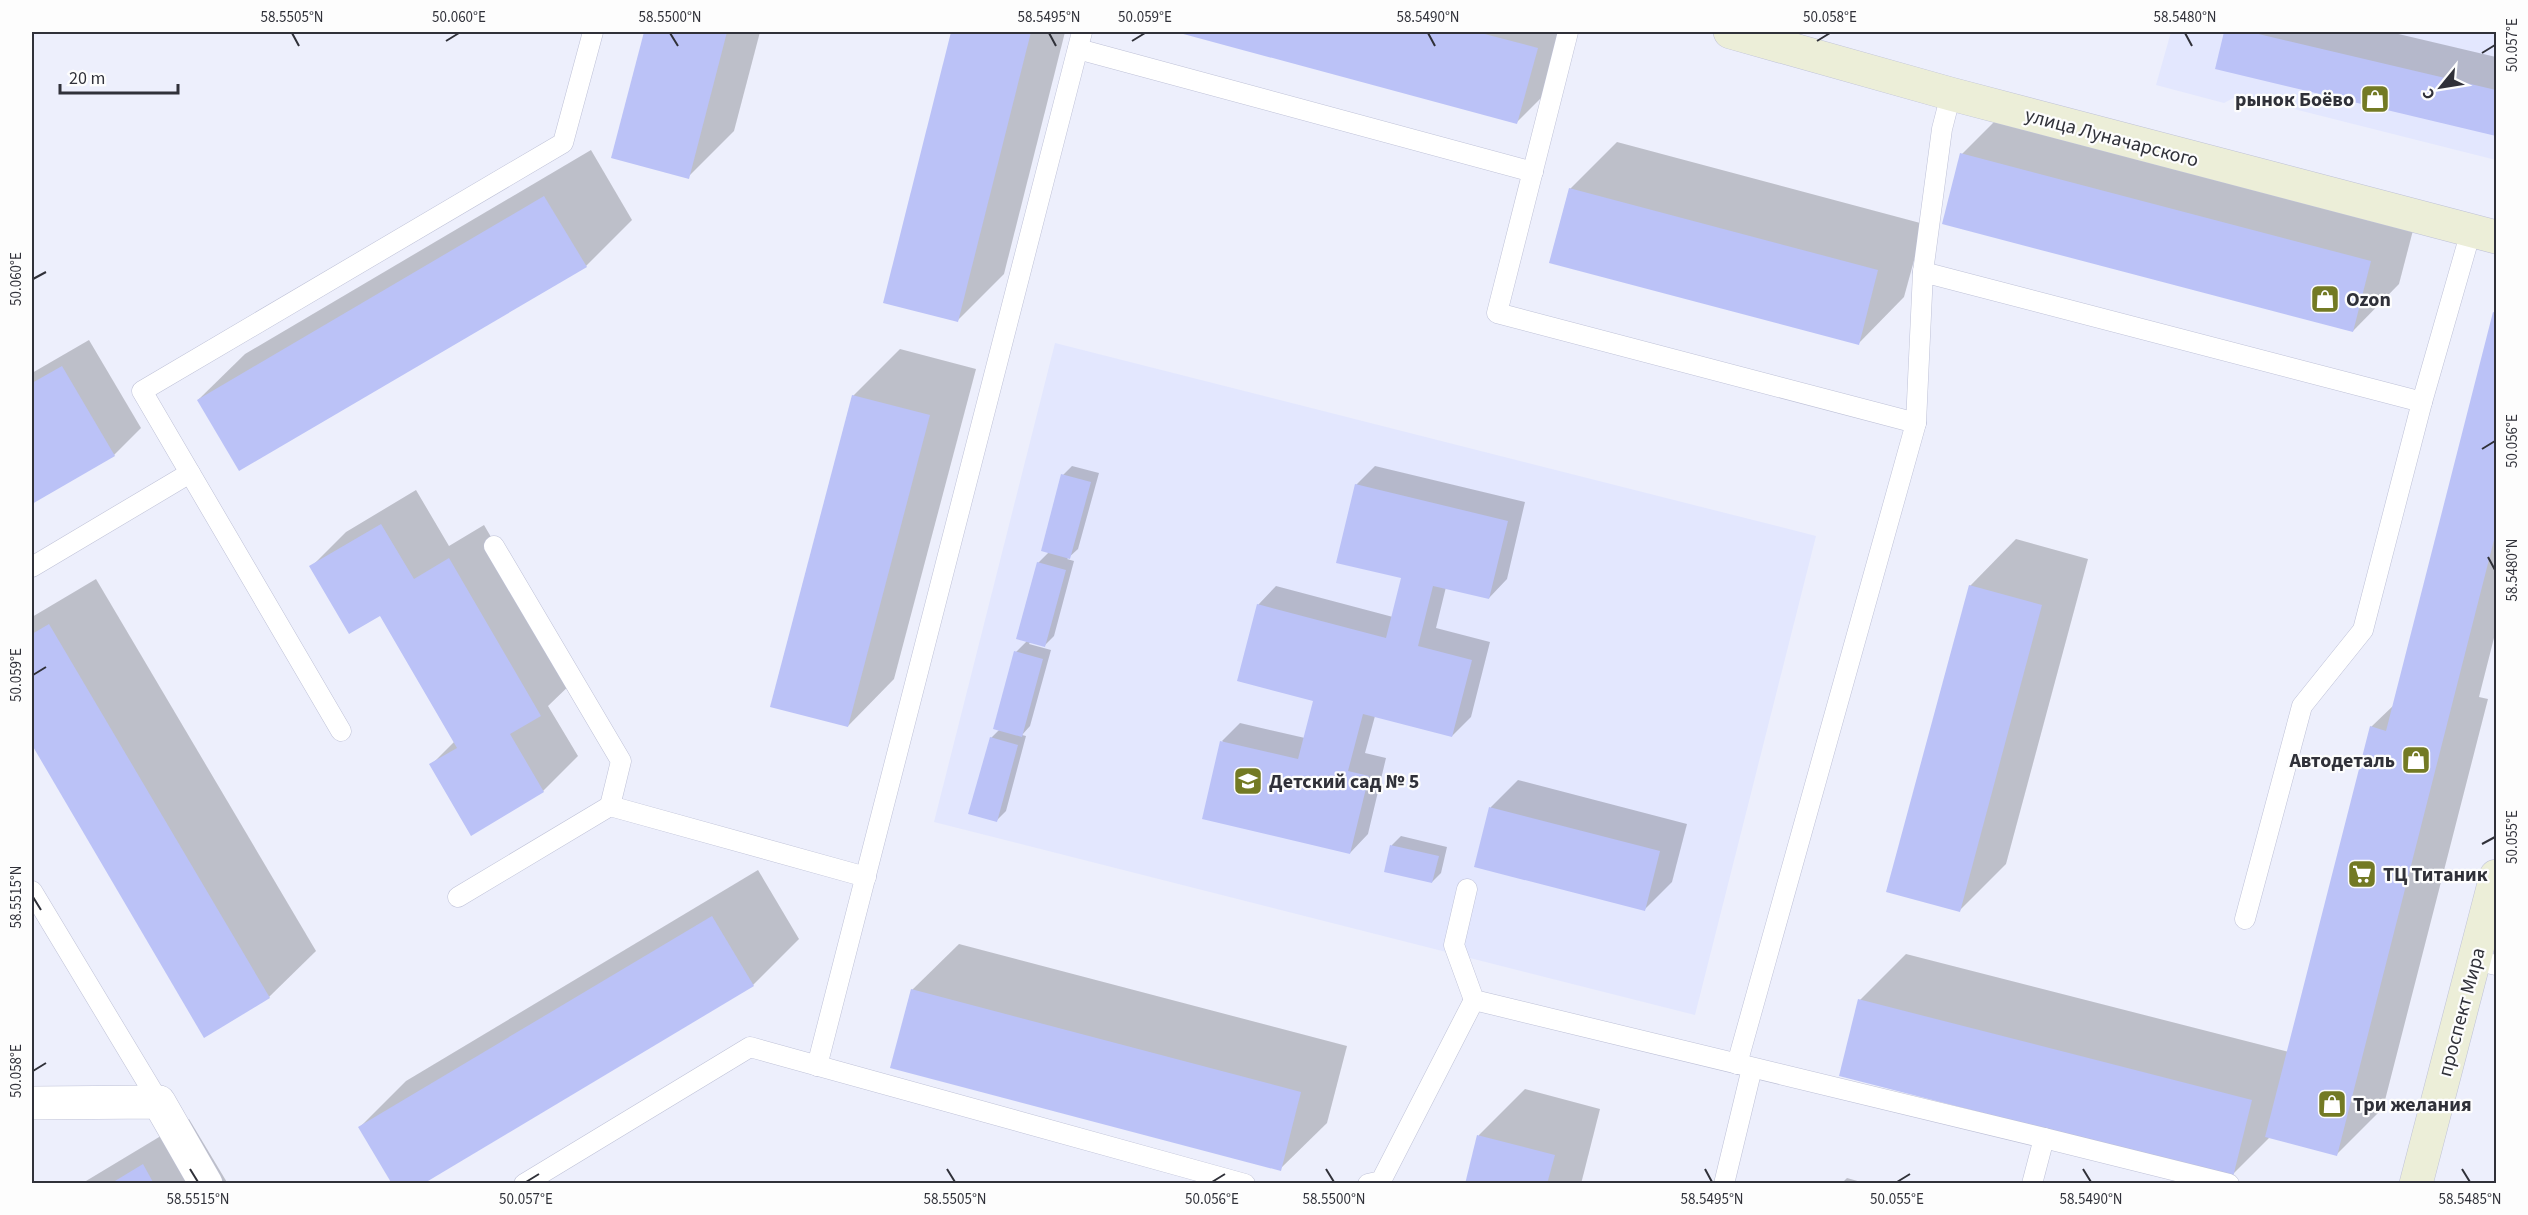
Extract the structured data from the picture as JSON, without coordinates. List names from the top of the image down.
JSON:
{
  "streets": {
    "street": ["улица Луначарского", "проспект Мира"]
  },
  "places": {
    "shop": [
      "рынок Боёво",
      "Ozon",
      "Автодеталь",
      "Три желания"
    ],
    "school or university": ["Детский сад № 5"],
    "supermarket": ["ТЦ Титаник"]
  },
  "scale_bar": "20 m",
  "north": "bottom left",
  "coordinates": [
    "58.5505°N",
    "50.060°E",
    "58.5500°N",
    "58.5495°N",
    "50.059°E",
    "58.5490°N",
    "50.058°E",
    "58.5480°N",
    "50.057°E",
    "50.056°E",
    "50.055°E",
    "58.5515°N",
    "58.5485°N"
  ]
}
